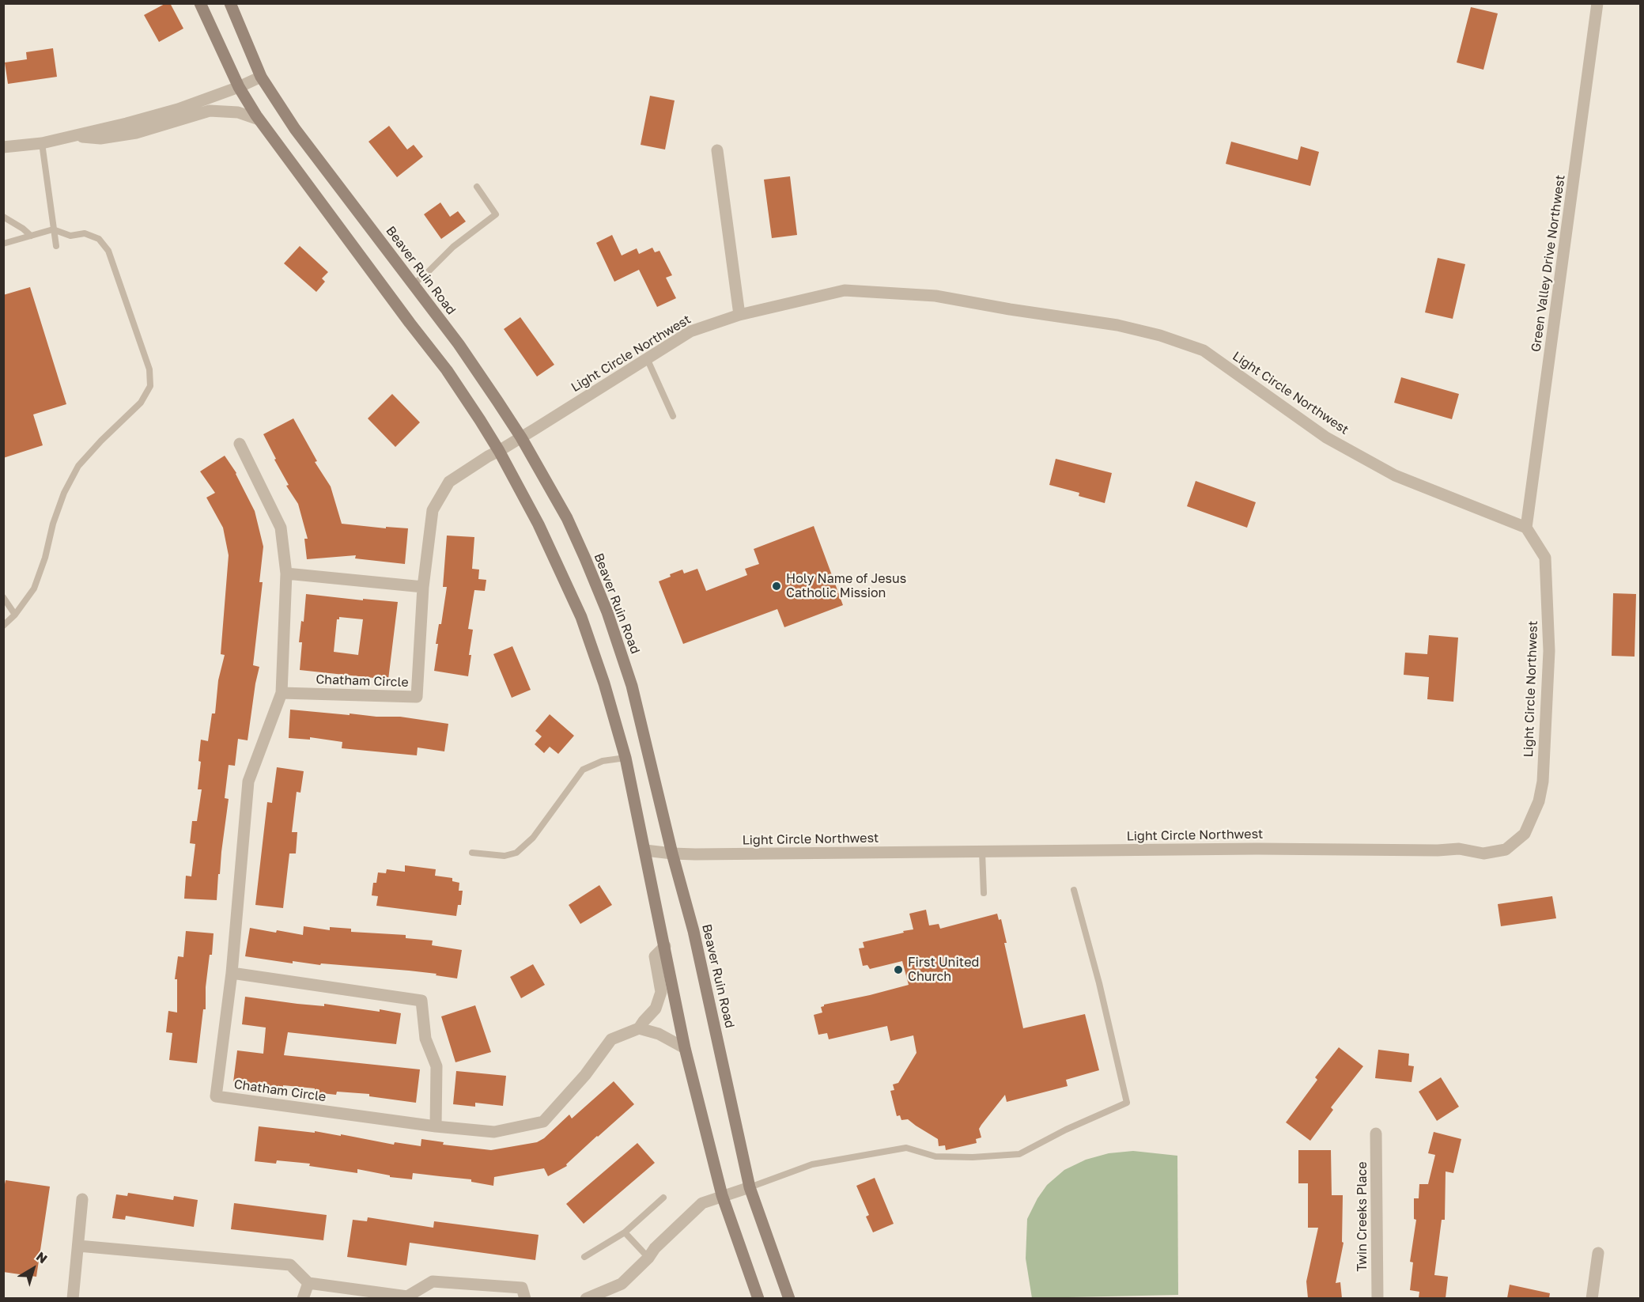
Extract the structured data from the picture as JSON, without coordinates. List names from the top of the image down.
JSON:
{
  "streets": {
    "main road": ["Beaver Ruin Road"],
    "street": [
      "Green Valley Drive Northwest",
      "Light Circle Northwest",
      "Chatham Circle",
      "Twin Creeks Place"
    ]
  },
  "crossings": [
    ["Green Valley Drive Northwest", "Light Circle Northwest"],
    ["Beaver Ruin Road", "Light Circle Northwest"],
    ["Light Circle Northwest", "Chatham Circle"]
  ],
  "places": ["Holy Name of Jesus Catholic Mission", "First United Church"],
  "north": "top right"
}
